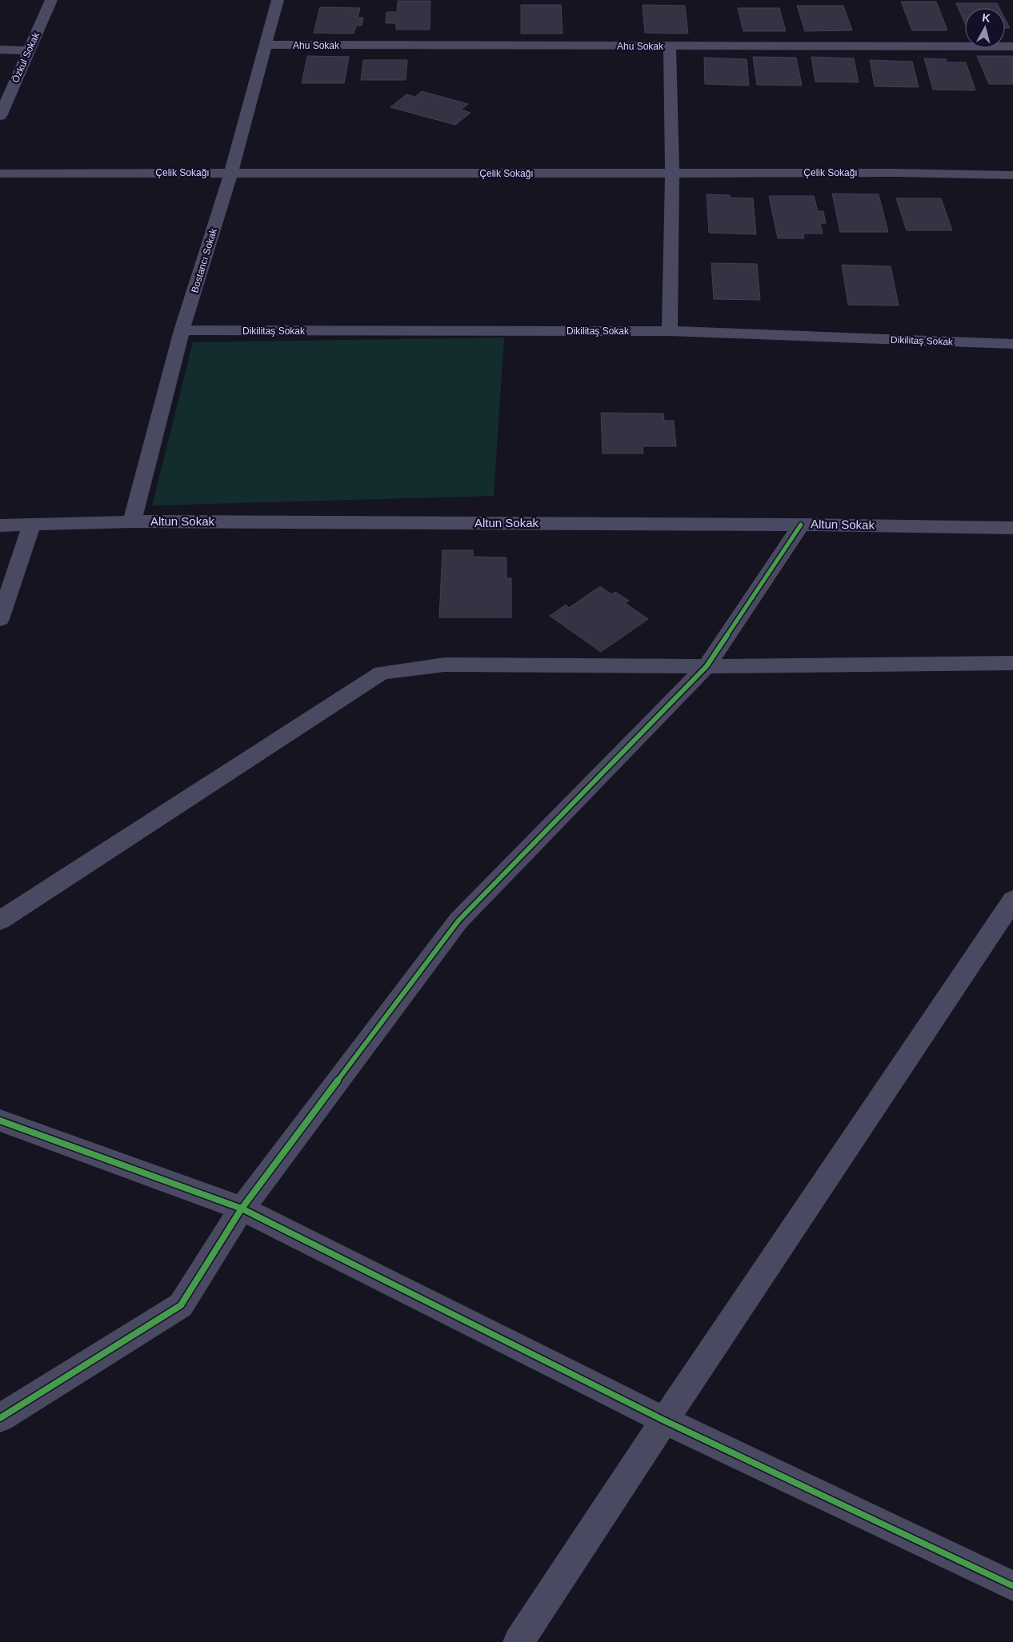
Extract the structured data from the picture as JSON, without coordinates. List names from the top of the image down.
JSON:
{
  "streets": {
    "street": [
      "Ahu Sokak",
      "Özkul Sokak",
      "Çelik Sokağı",
      "Bostancı Sokak",
      "Dikilitaş Sokak",
      "Altun Sokak"
    ]
  },
  "crossings": [
    ["Ahu Sokak", "Bostancı Sokak"],
    ["Çelik Sokağı", "Bostancı Sokak"],
    ["Bostancı Sokak", "Dikilitaş Sokak"],
    ["Bostancı Sokak", "Altun Sokak"]
  ],
  "north": "top"
}
